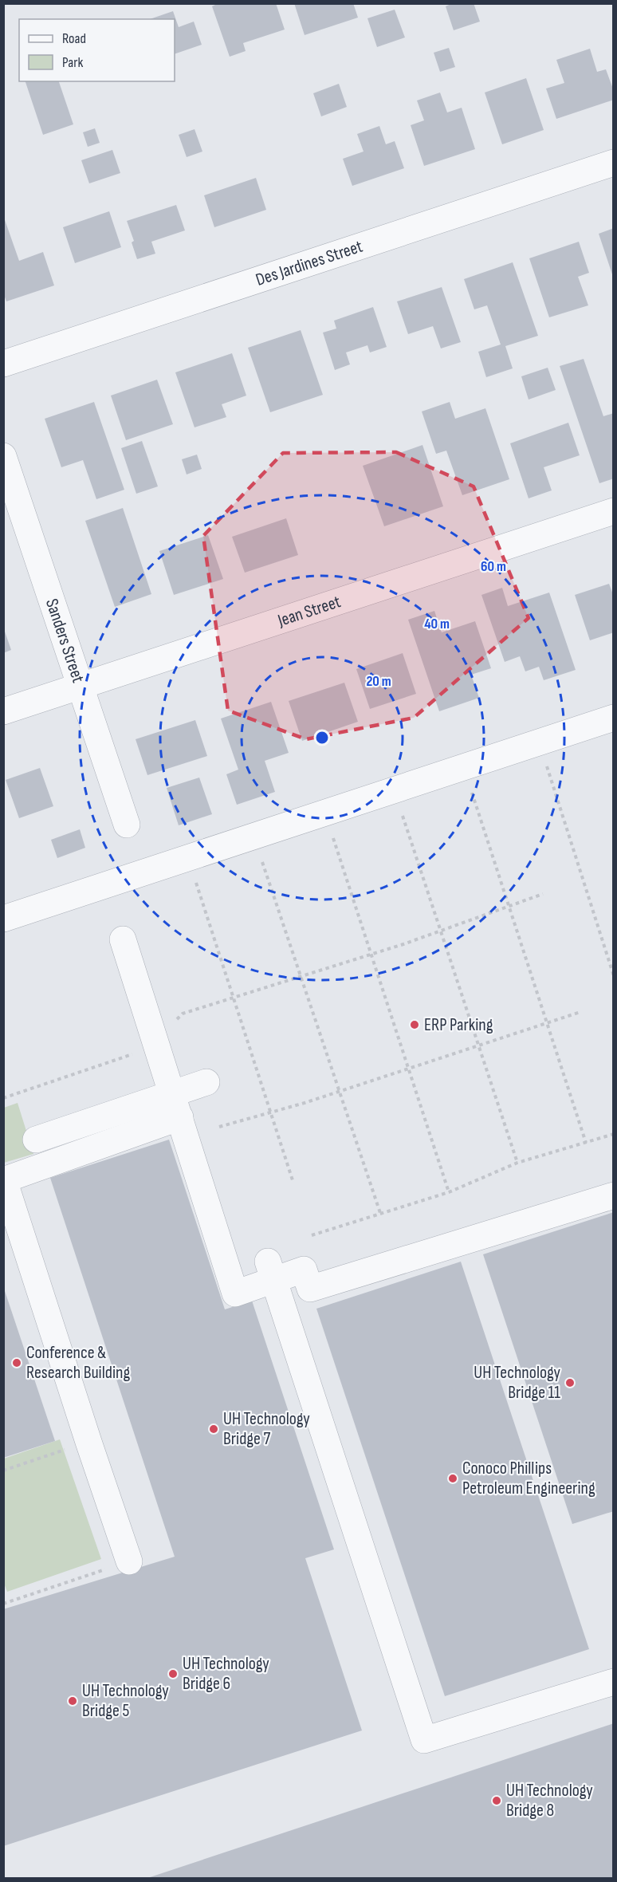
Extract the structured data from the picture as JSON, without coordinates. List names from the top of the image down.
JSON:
{
  "streets": {
    "street": ["Des Jardines Street", "Jean Street", "Sanders Street"]
  },
  "crossings": [
    ["Jean Street", "Sanders Street"]
  ],
  "places": [
    "ERP Parking",
    "Conference & Research Building",
    "UH Technology Bridge 11",
    "UH Technology Bridge 7",
    "Conoco Phillips Petroleum Engineering",
    "UH Technology Bridge 6",
    "UH Technology Bridge 5",
    "UH Technology Bridge 8"
  ],
  "legend": ["Road", "Park"],
  "rings": ["60 m", "40 m", "20 m"]
}
